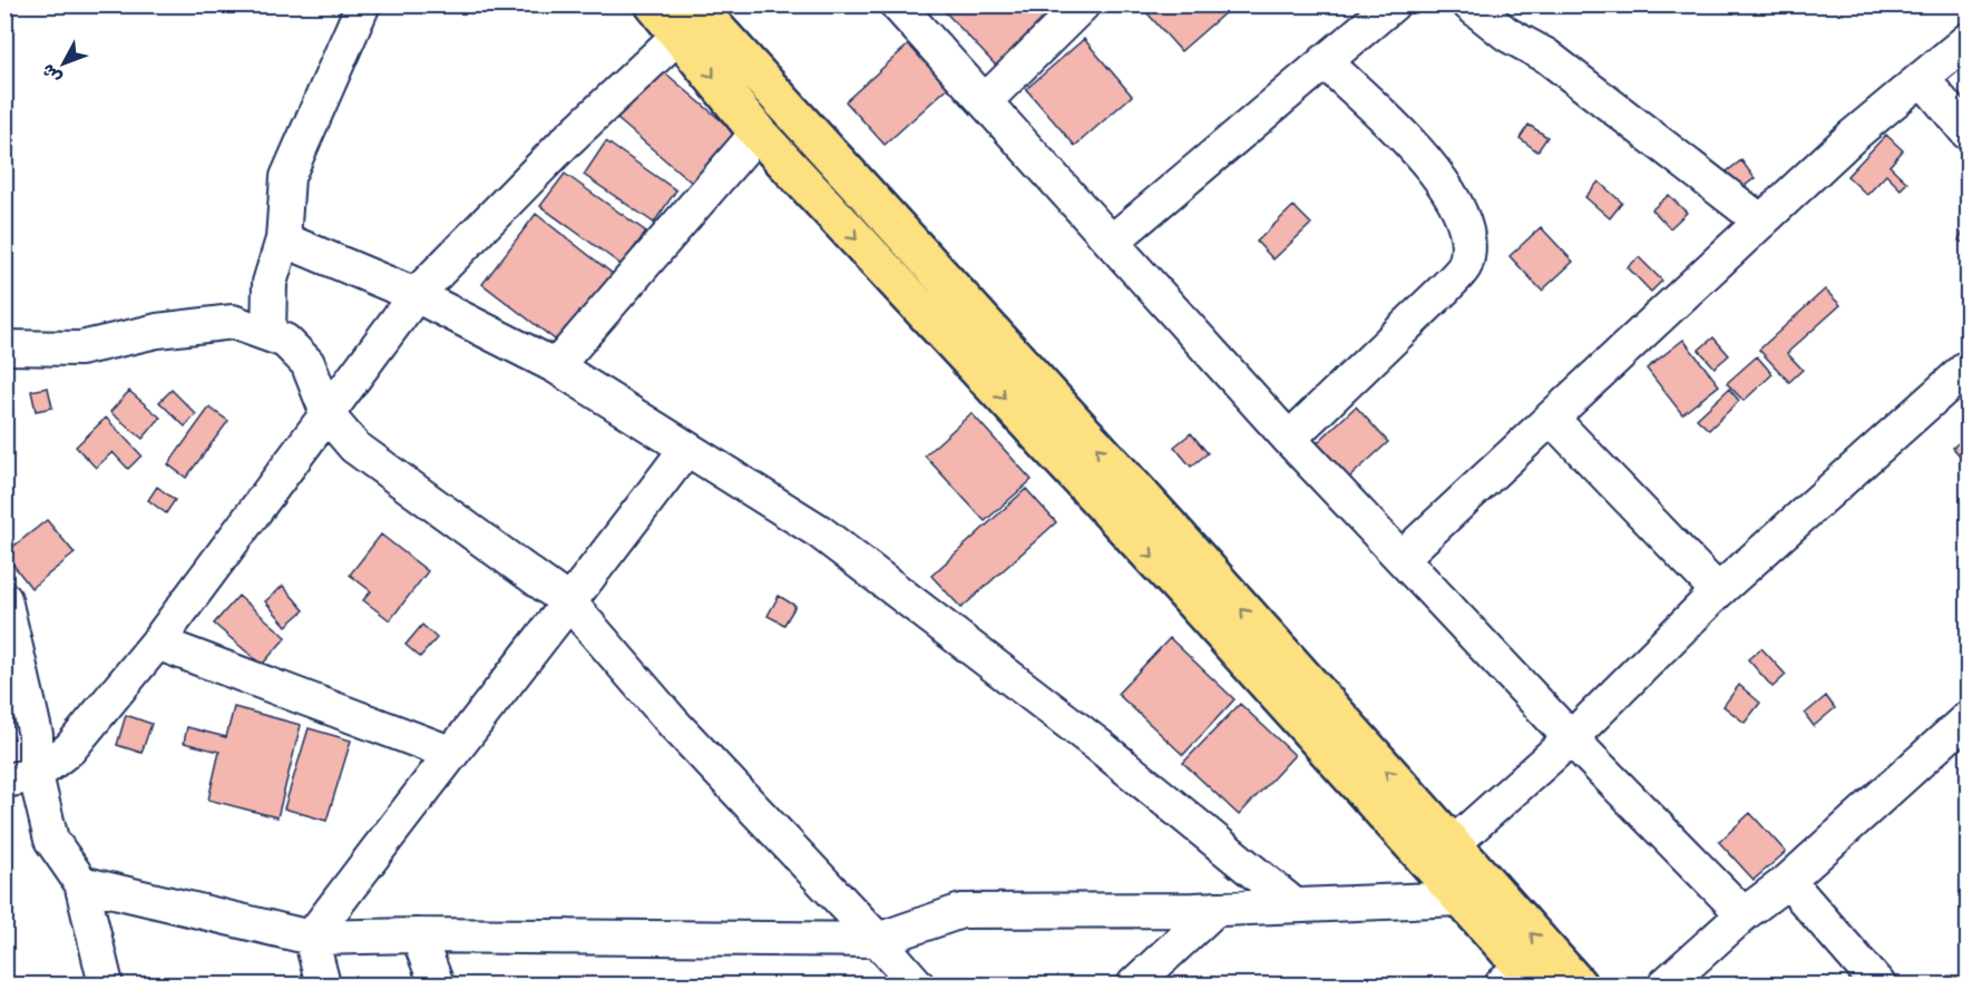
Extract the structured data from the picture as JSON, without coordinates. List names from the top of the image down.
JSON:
{
  "north": "bottom left"
}
